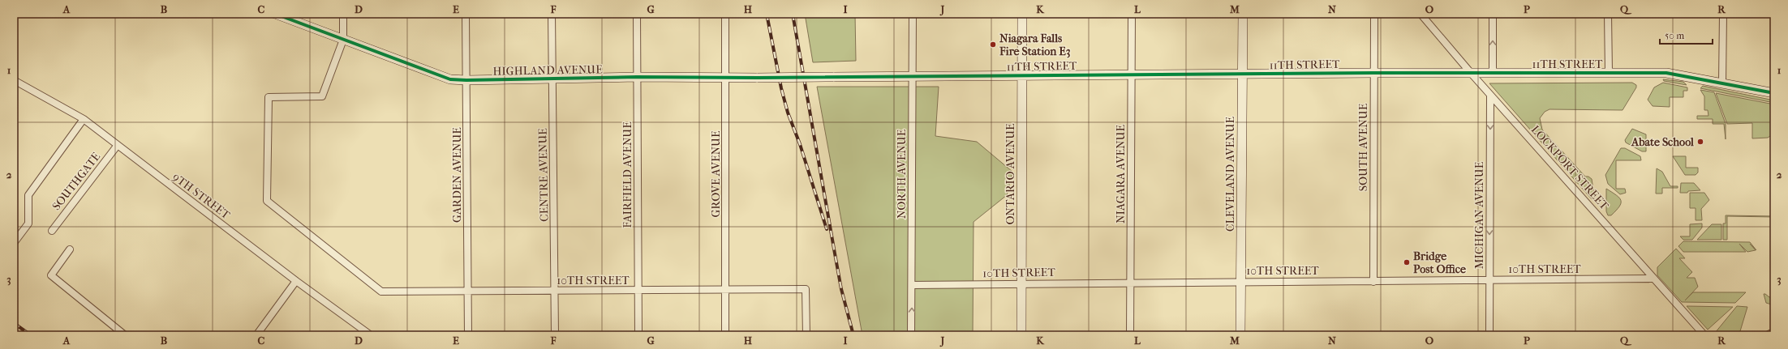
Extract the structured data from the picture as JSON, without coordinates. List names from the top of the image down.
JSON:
{
  "streets": {
    "street": [
      "11TH STREET",
      "HIGHLAND AVENUE",
      "SOUTH AVENUE",
      "LOCKPORT STREET",
      "GROVE AVENUE",
      "NORTH AVENUE",
      "ONTARIO AVENUE",
      "NIAGARA AVENUE",
      "CLEVELAND AVENUE",
      "GARDEN AVENUE",
      "CENTRE AVENUE",
      "FAIRFIELD AVENUE",
      "SOUTHGATE",
      "9TH STREET",
      "MICHIGAN AVENUE",
      "10TH STREET"
    ]
  },
  "crossings": [
    ["11TH STREET", "HIGHLAND AVENUE"],
    ["11TH STREET", "SOUTH AVENUE"],
    ["11TH STREET", "LOCKPORT STREET"],
    ["11TH STREET", "NORTH AVENUE"],
    ["11TH STREET", "ONTARIO AVENUE"],
    ["11TH STREET", "NIAGARA AVENUE"],
    ["11TH STREET", "CLEVELAND AVENUE"],
    ["HIGHLAND AVENUE", "GROVE AVENUE"],
    ["HIGHLAND AVENUE", "GARDEN AVENUE"],
    ["HIGHLAND AVENUE", "CENTRE AVENUE"],
    ["HIGHLAND AVENUE", "FAIRFIELD AVENUE"],
    ["HIGHLAND AVENUE", "10TH STREET"],
    ["SOUTH AVENUE", "10TH STREET"],
    ["LOCKPORT STREET", "MICHIGAN AVENUE"],
    ["LOCKPORT STREET", "10TH STREET"],
    ["GROVE AVENUE", "10TH STREET"],
    ["NORTH AVENUE", "10TH STREET"],
    ["ONTARIO AVENUE", "10TH STREET"],
    ["NIAGARA AVENUE", "10TH STREET"],
    ["CLEVELAND AVENUE", "10TH STREET"],
    ["GARDEN AVENUE", "10TH STREET"],
    ["CENTRE AVENUE", "10TH STREET"],
    ["FAIRFIELD AVENUE", "10TH STREET"],
    ["SOUTHGATE", "9TH STREET"],
    ["MICHIGAN AVENUE", "10TH STREET"]
  ],
  "one_way": ["MICHIGAN AVENUE"],
  "places": ["Niagara Falls Fire Station E3", "Abate School", "Bridge Post Office"],
  "scale_bar": "50 m",
  "grid": {
    "columns": [
      "A",
      "B",
      "C",
      "D",
      "E",
      "F",
      "G",
      "H",
      "I",
      "J",
      "K",
      "L",
      "M",
      "N",
      "O",
      "P",
      "Q",
      "R"
    ],
    "rows": ["1", "2", "3"]
  }
}
